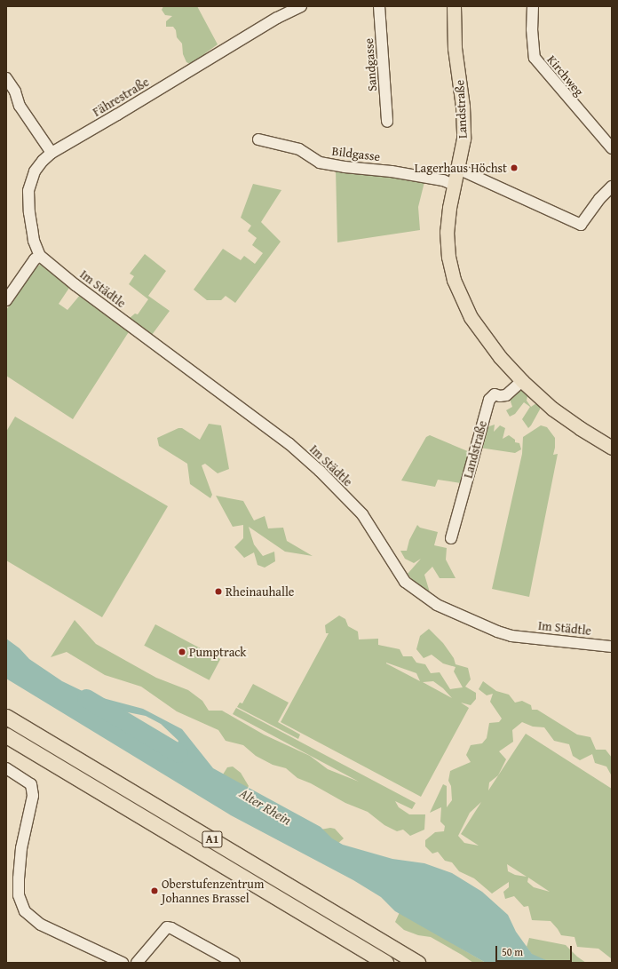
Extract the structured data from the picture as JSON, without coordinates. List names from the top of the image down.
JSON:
{
  "streets": {
    "highway": ["A1"],
    "main road": ["Landstraße"],
    "street": [
      "Sandgasse",
      "Kirchweg",
      "Fährestraße",
      "Bildgasse",
      "Im Städtle"
    ]
  },
  "crossings": [
    ["Fährestraße", "Im Städtle"],
    ["Landstraße", "Bildgasse"]
  ],
  "water": ["Alter Rhein"],
  "places": [
    "Lagerhaus Höchst",
    "Rheinauhalle",
    "Pumptrack",
    "Oberstufenzentrum Johannes Brassel"
  ],
  "scale_bar": "50 m"
}
